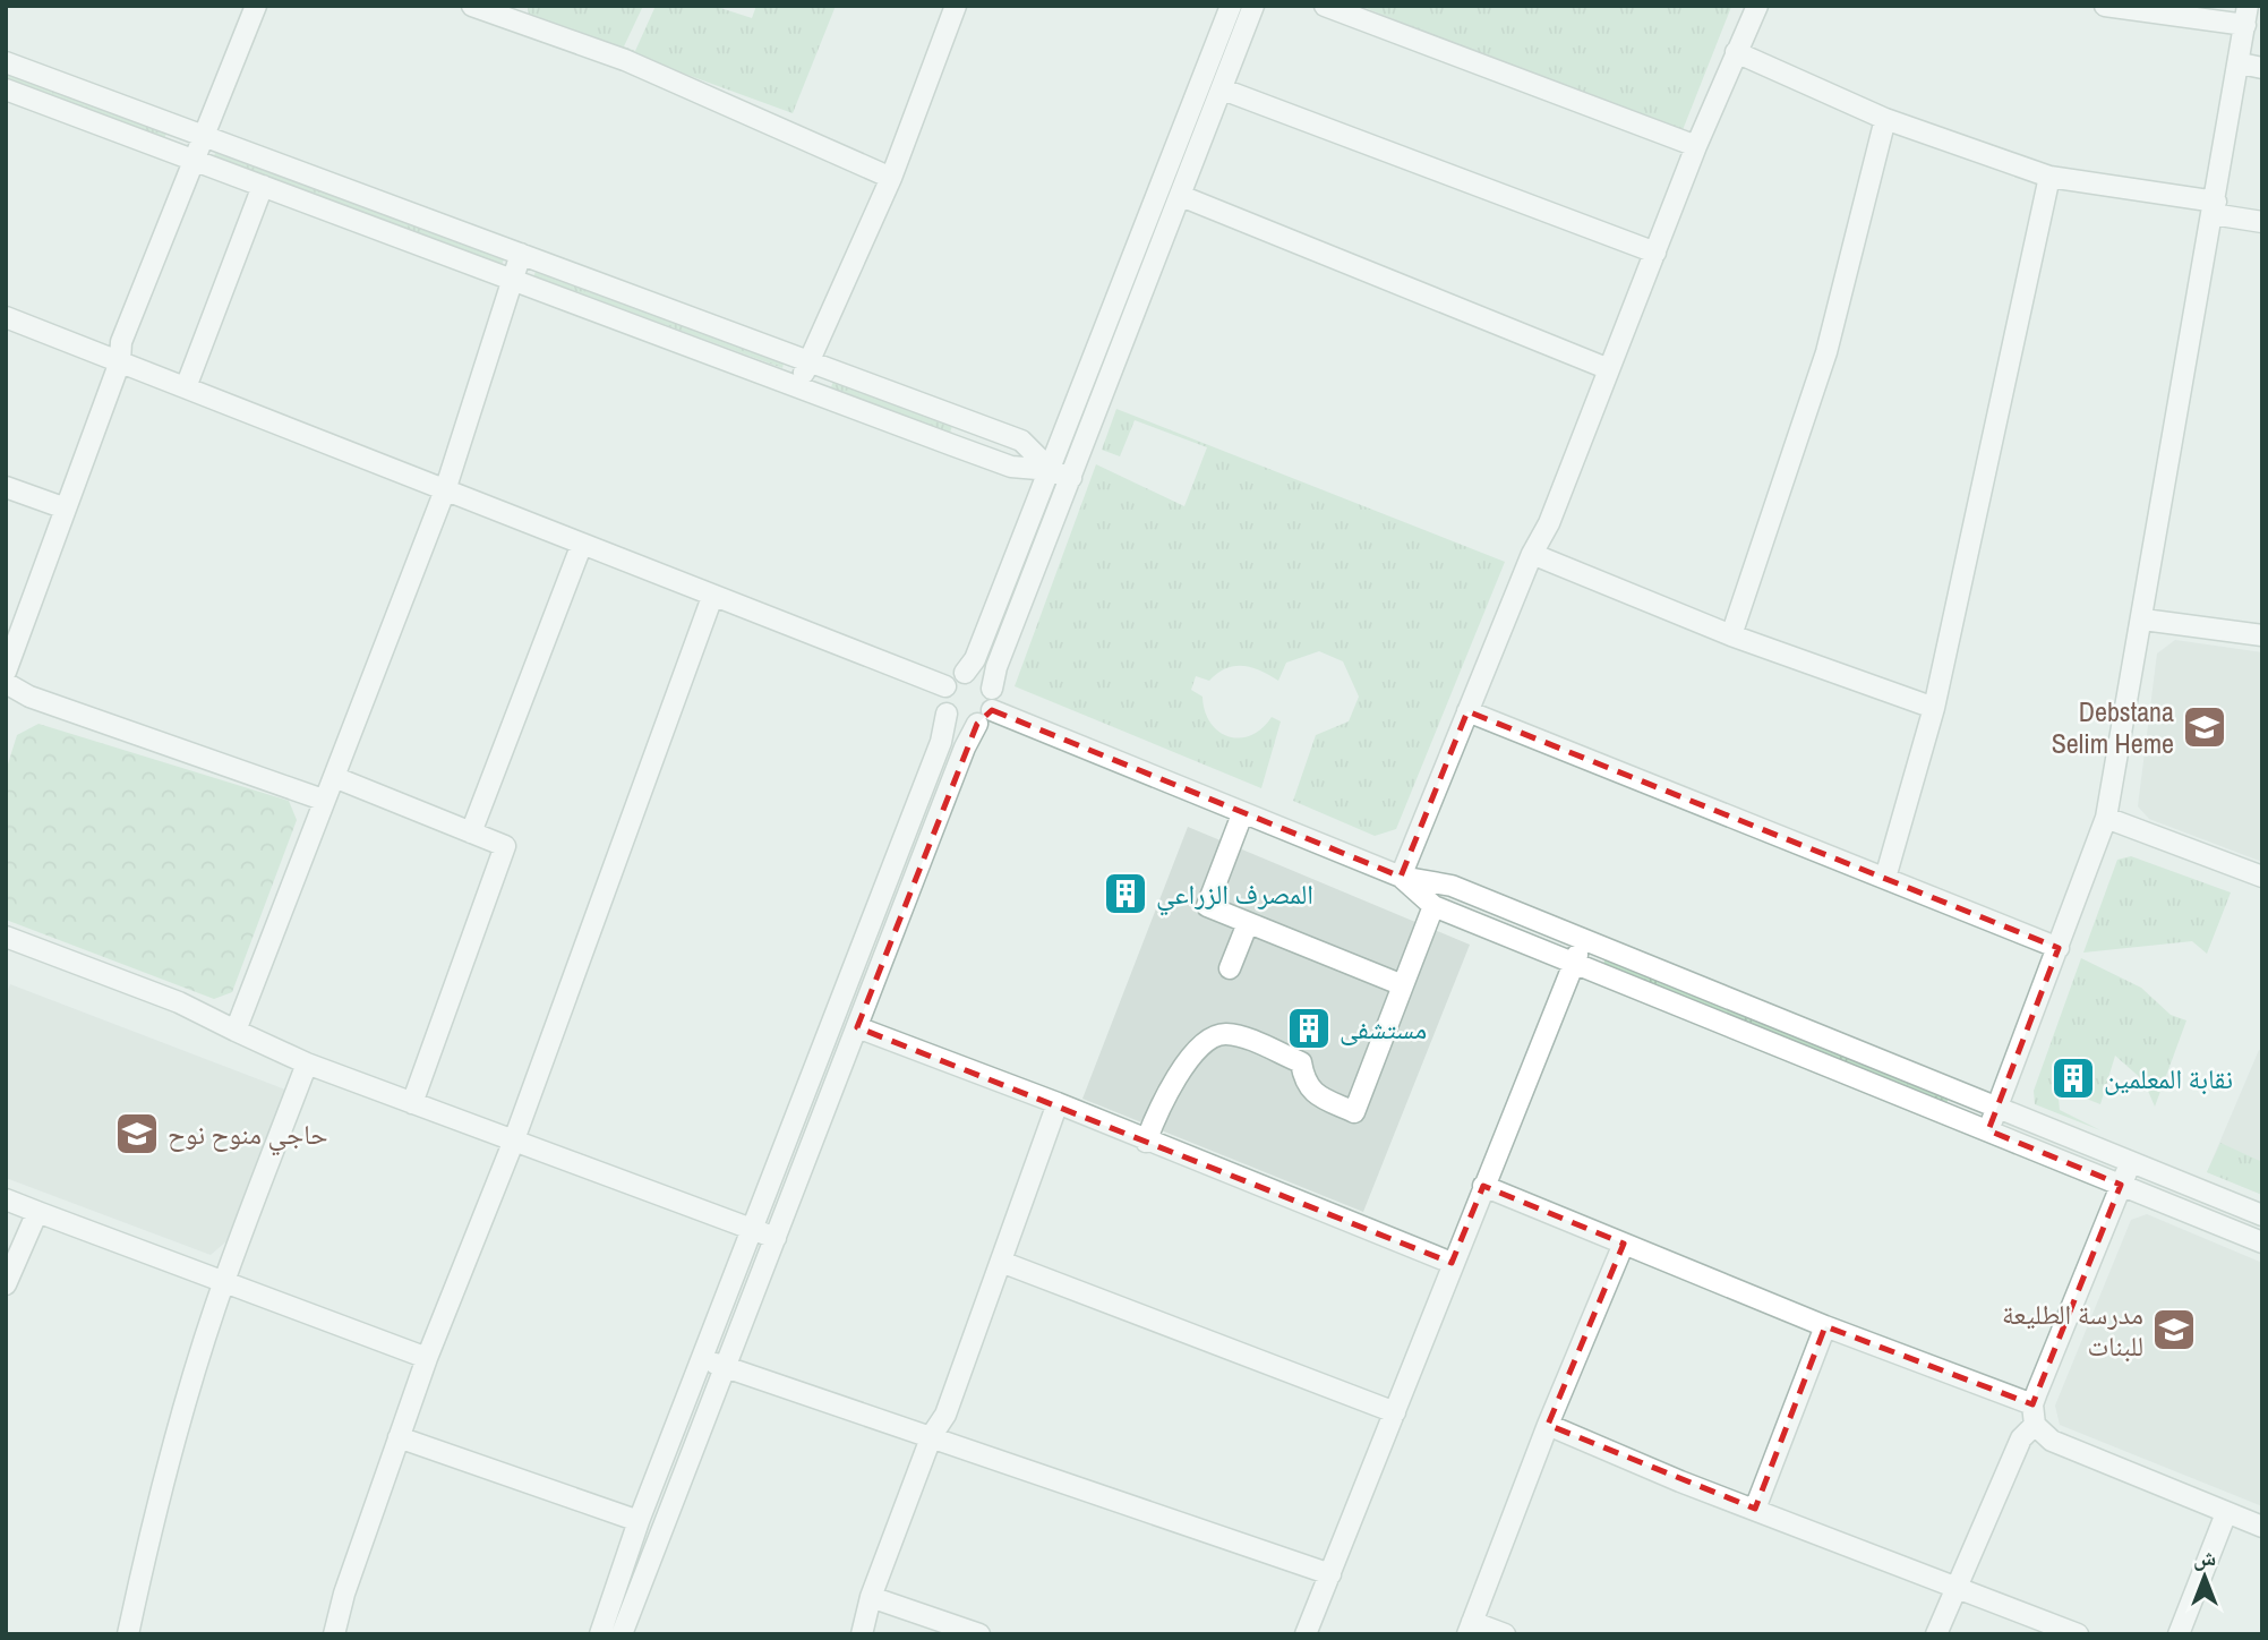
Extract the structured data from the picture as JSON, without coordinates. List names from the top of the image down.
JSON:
{
  "places": {
    "school or university": ["Debstana Selim Heme", "حاجي منوح نوح", "مدرسة الطليعة للبنات"],
    "building": ["المصرف الزراعي", "مستشفى", "نقابة المعلمين"]
  },
  "north": "top"
}
